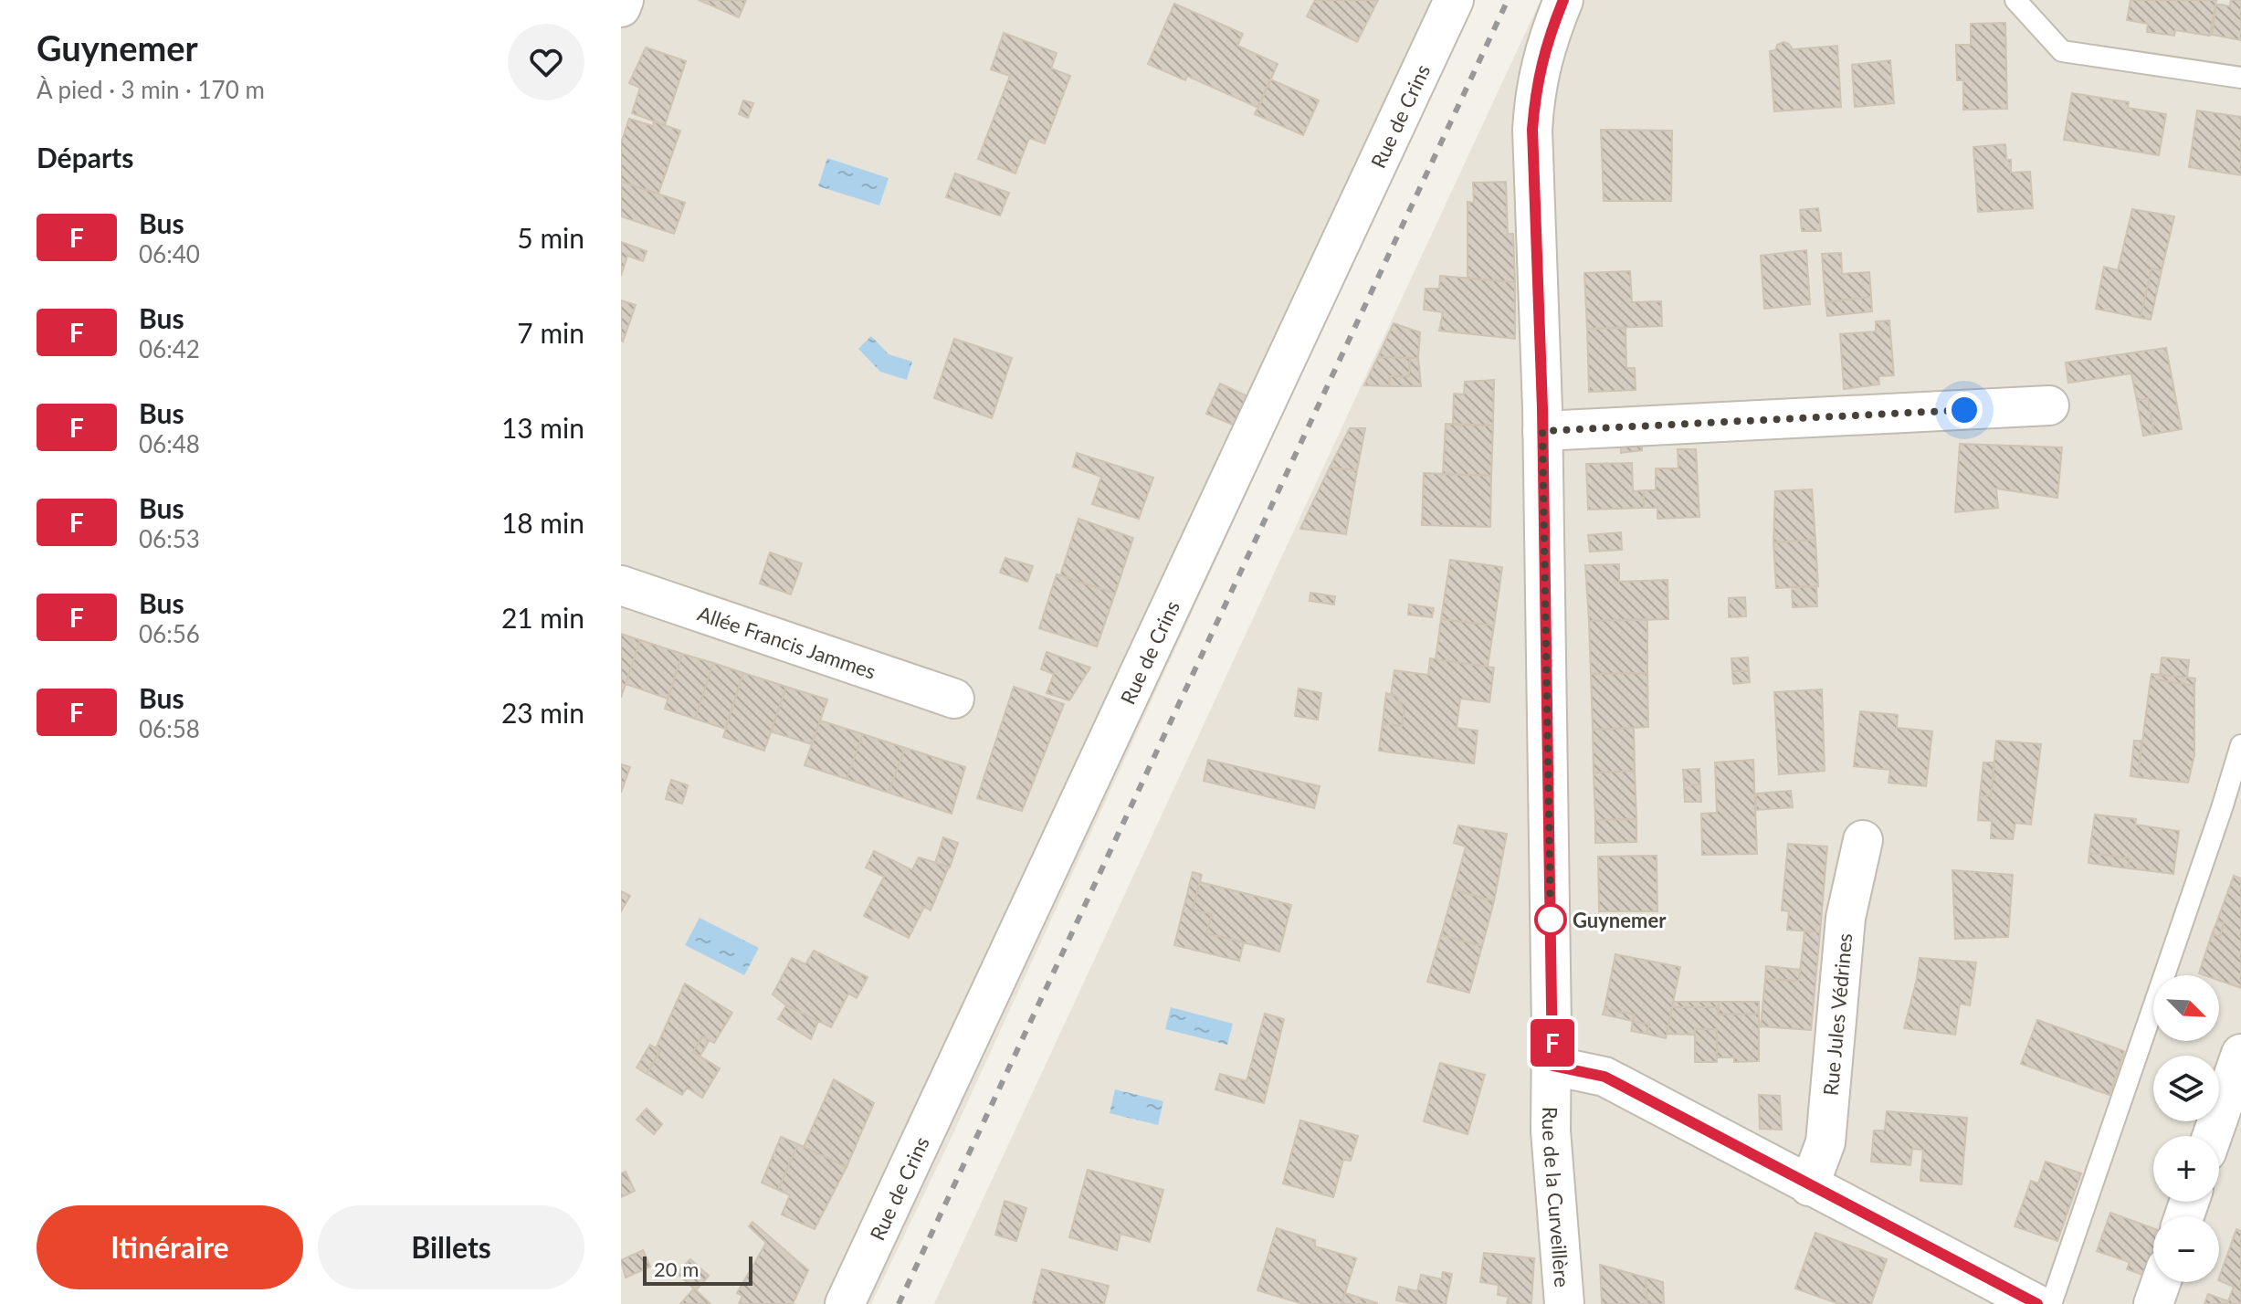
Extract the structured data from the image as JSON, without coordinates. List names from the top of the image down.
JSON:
{
  "streets": {
    "street": [
      "Rue de Crins",
      "Allée Francis Jammes",
      "Rue Jules Védrines",
      "Rue de la Curveillère"
    ]
  },
  "places": ["Guynemer"],
  "lines": ["bus line F"],
  "scale_bar": "20 m",
  "north": "bottom right",
  "page": {
    "heading": [
      ["Guynemer", "À pied · 3 min · 170 m"],
      "Départs"
    ],
    "on_map": "F",
    "list": [
      {
        "mark": "F",
        "name": "Bus",
        "note": "06:40",
        "value": "5 min"
      },
      {
        "mark": "F",
        "name": "Bus",
        "note": "06:42",
        "value": "7 min"
      },
      {
        "mark": "F",
        "name": "Bus",
        "note": "06:48",
        "value": "13 min"
      },
      {
        "mark": "F",
        "name": "Bus",
        "note": "06:53",
        "value": "18 min"
      },
      {
        "mark": "F",
        "name": "Bus",
        "note": "06:56",
        "value": "21 min"
      },
      {
        "mark": "F",
        "name": "Bus",
        "note": "06:58",
        "value": "23 min"
      }
    ],
    "map_buttons": ["+", "−"],
    "buttons": ["Itinéraire", "Billets"],
    "scale": "20 m"
  }
}
